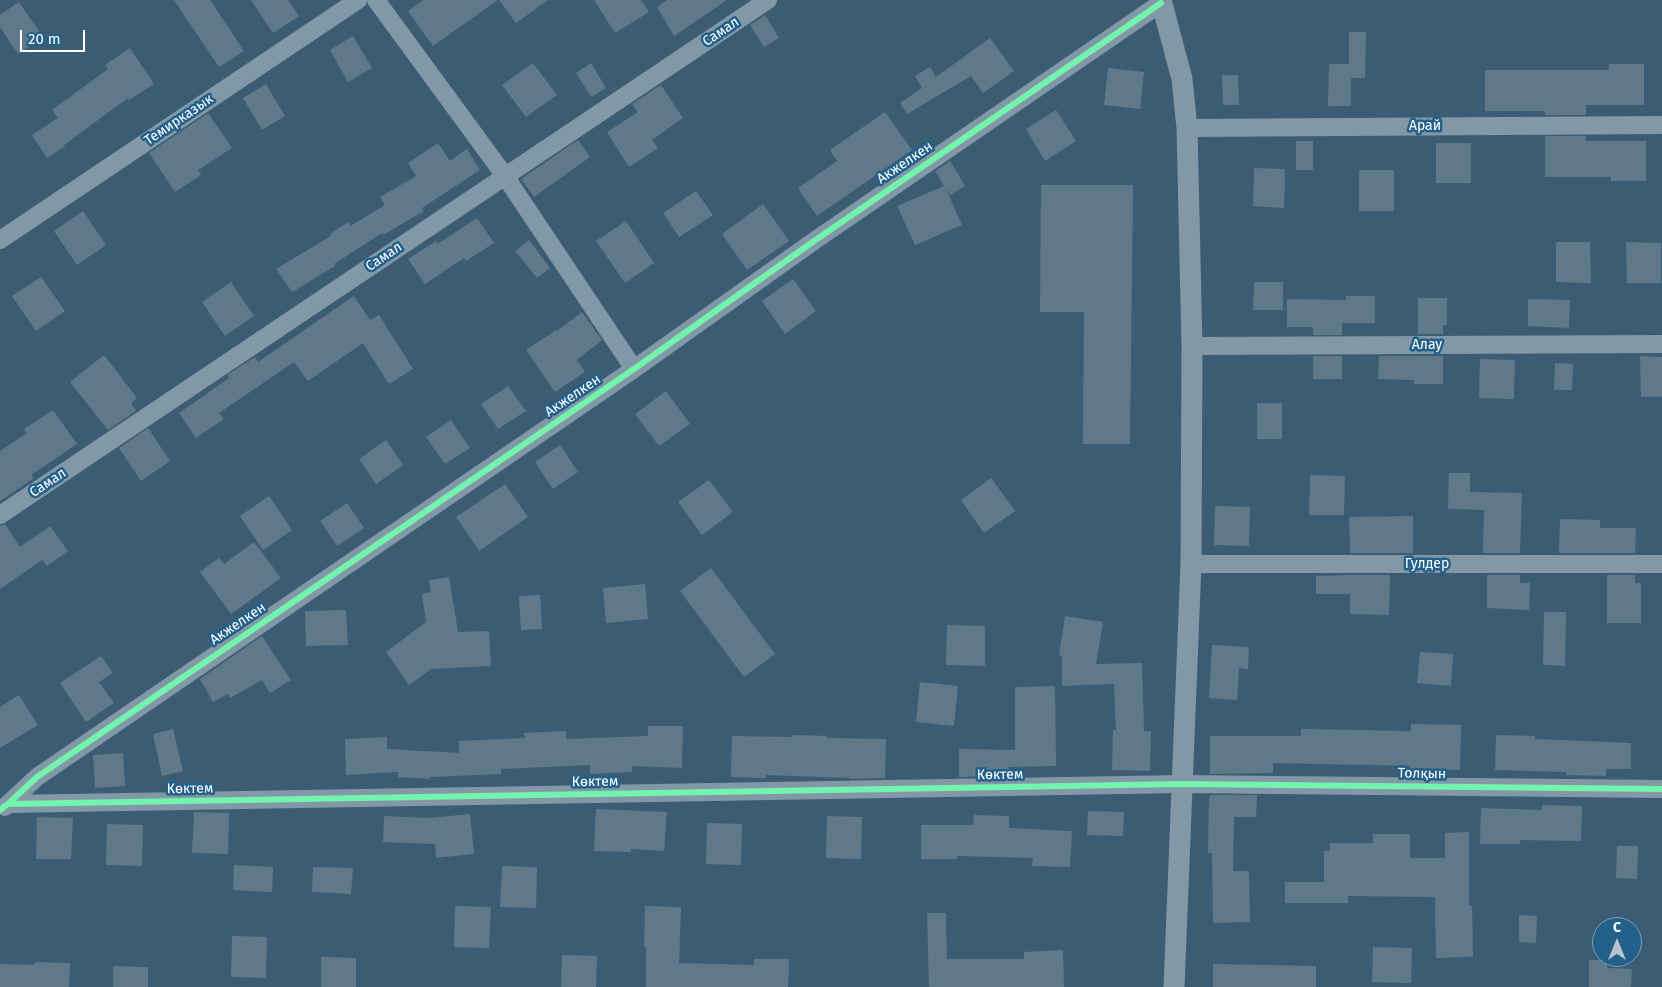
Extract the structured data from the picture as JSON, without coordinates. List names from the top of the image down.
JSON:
{
  "streets": {
    "street": [
      "Самал",
      "Темирказык",
      "Арай",
      "Акжелкен",
      "Алау",
      "Гулдер",
      "Толқын",
      "Көктем"
    ]
  },
  "crossings": [
    ["Акжелкен", "Көктем"],
    ["Толқын", "Көктем"]
  ],
  "scale_bar": "20 m",
  "north": "top"
}
